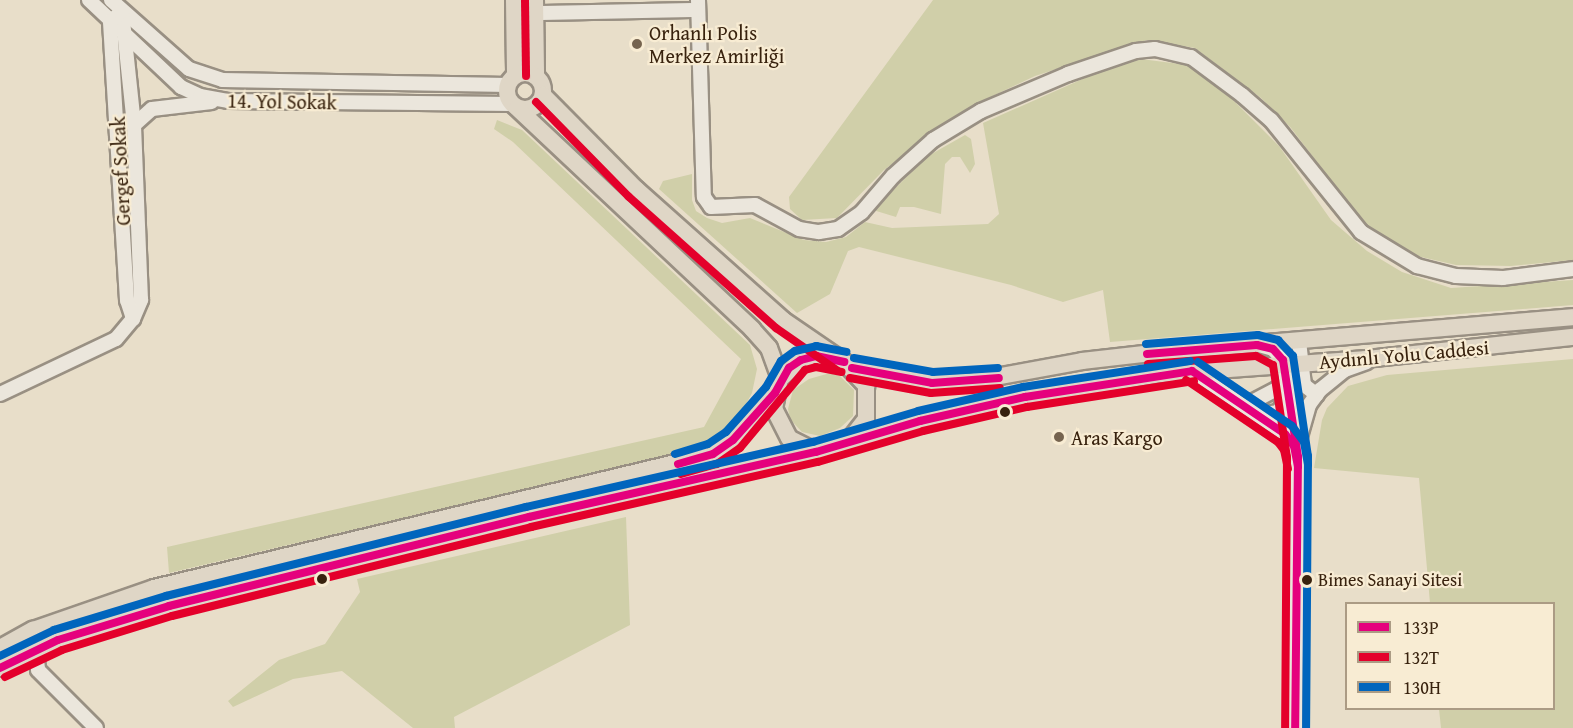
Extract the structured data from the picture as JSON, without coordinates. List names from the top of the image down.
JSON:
{
  "streets": {
    "main road": ["Aydınlı Yolu Caddesi"],
    "street": ["14. Yol Sokak", "Gergef Sokak"]
  },
  "crossings": [
    ["14. Yol Sokak", "Gergef Sokak"]
  ],
  "places": ["Orhanlı Polis Merkez Amirliği", "Aras Kargo", "Bimes Sanayi Sitesi"],
  "lines": ["transit line 132T", "transit line 130H", "transit line 133P"],
  "legend": ["133P", "132T", "130H"]
}
